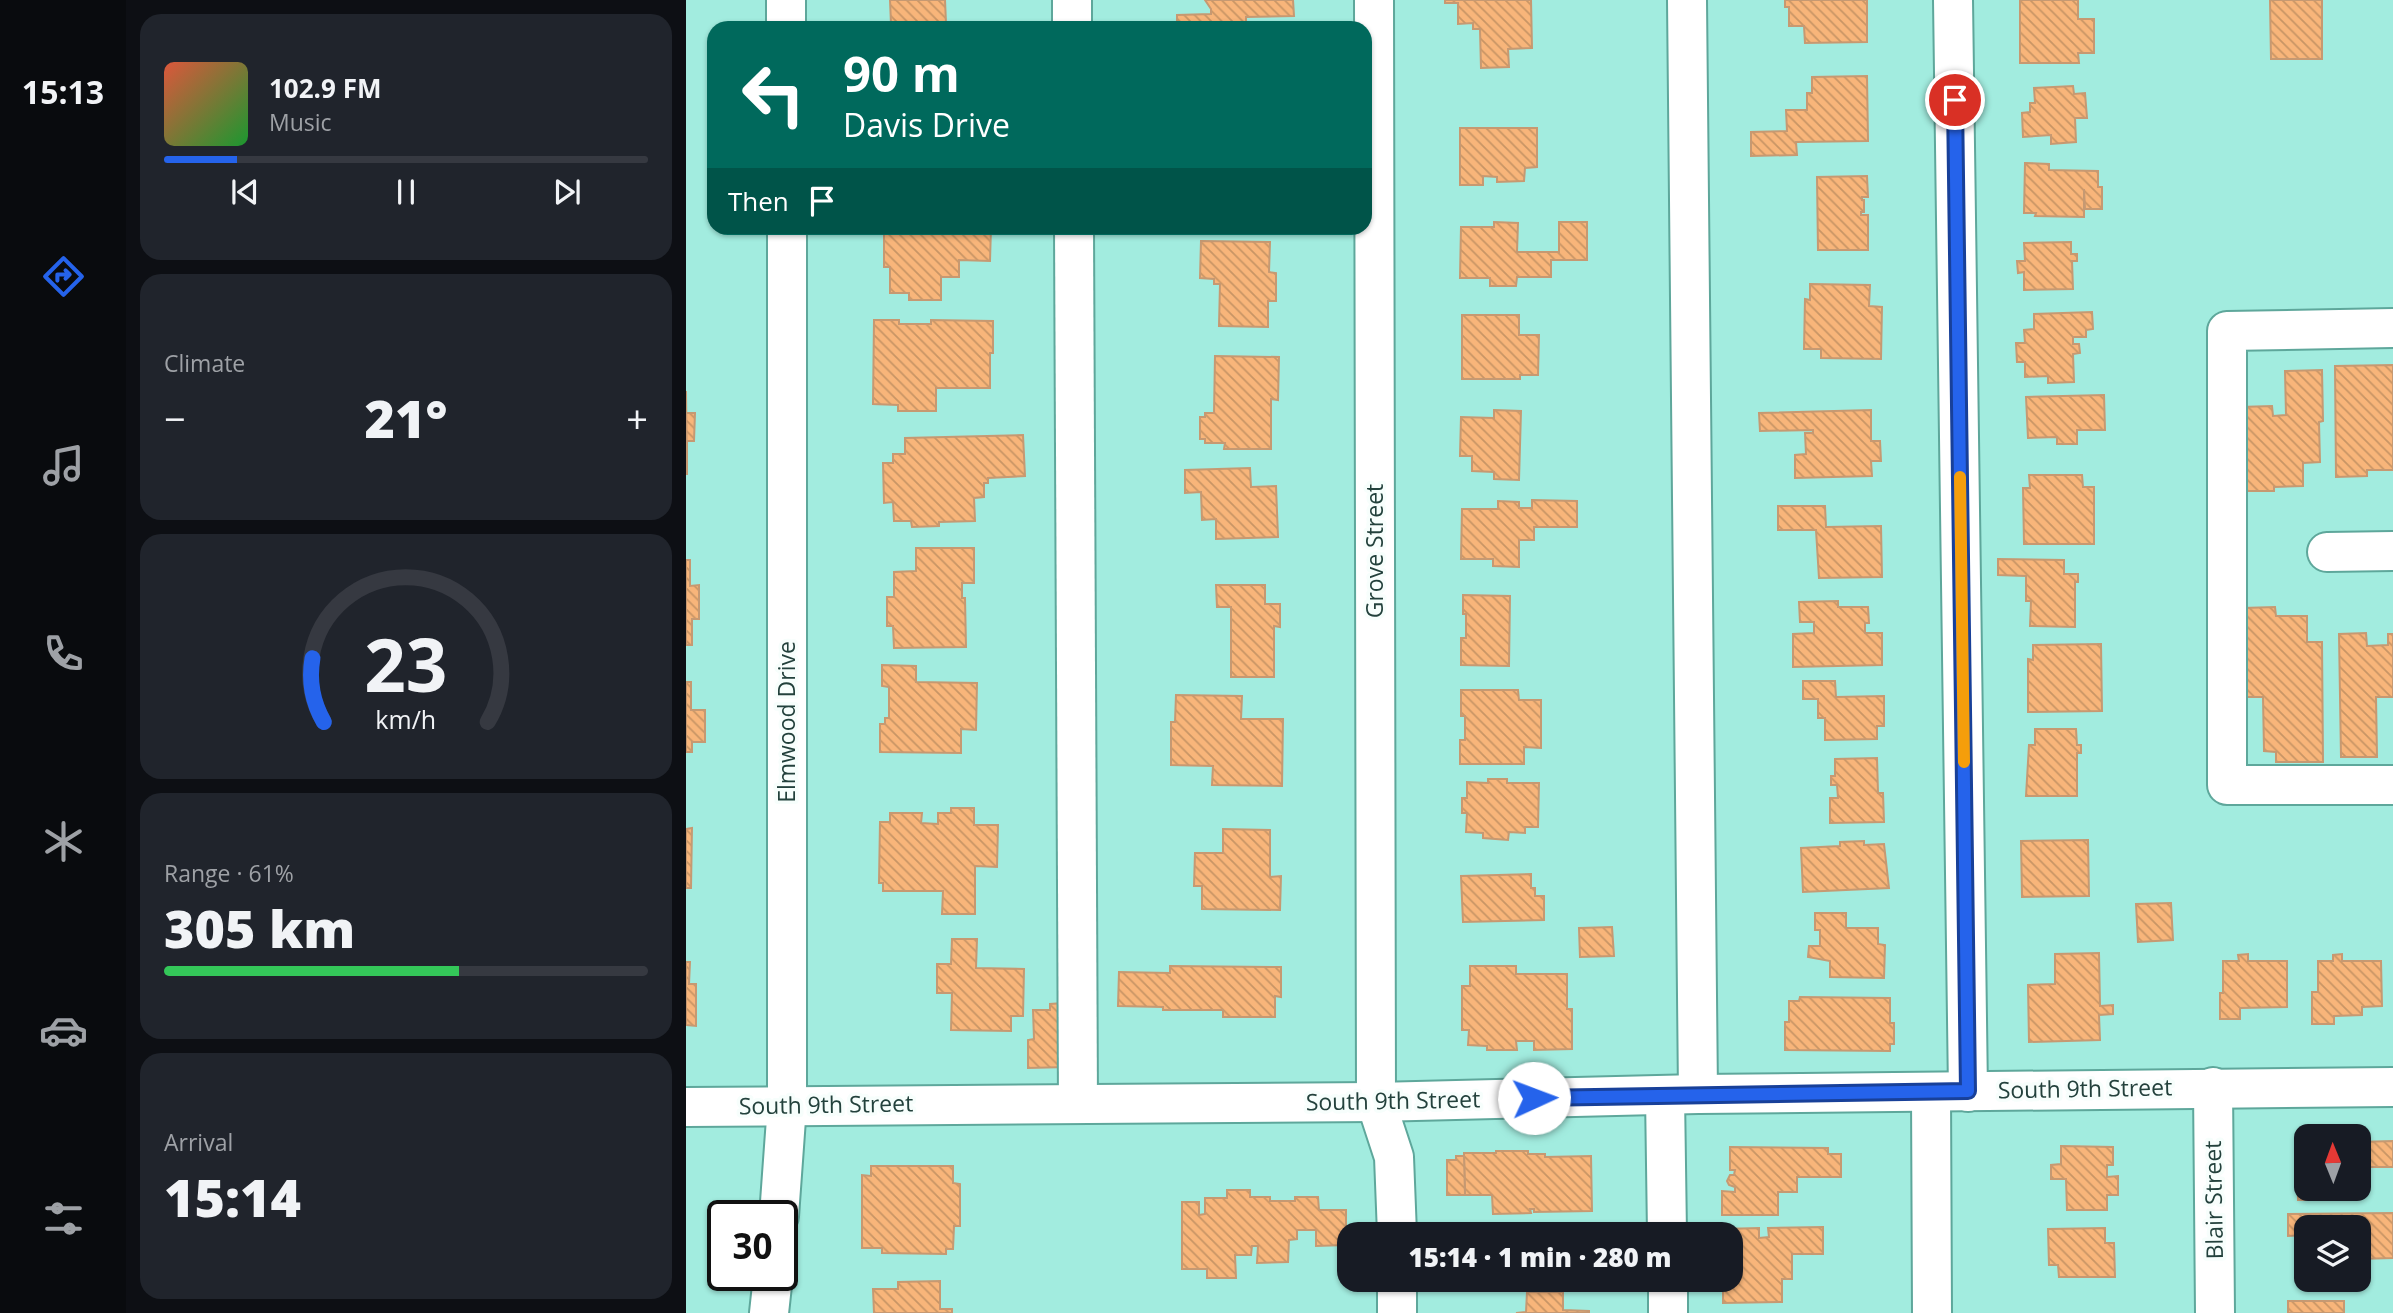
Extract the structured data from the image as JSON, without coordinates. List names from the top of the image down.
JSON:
{
  "streets": {
    "street": [
      "Grove Street",
      "Elmwood Drive",
      "South 9th Street",
      "Blair Street"
    ]
  },
  "crossings": [
    ["Grove Street", "South 9th Street"],
    ["Elmwood Drive", "South 9th Street"],
    ["South 9th Street", "Blair Street"]
  ],
  "north": "top",
  "page": {
    "tabs": "15:13",
    "turn": ["90 m", "Davis Drive"],
    "song": ["102.9 FM", "Music"],
    "then": "Then",
    "tile": [
      "Climate",
      ["Range · 61%", "305 km"],
      ["Arrival", "15:14"]
    ],
    "heat": ["−", "21°", "+"],
    "limit": "30",
    "trip": "15:14 · 1 min · 280 m",
    "gauge": ["23", "km/h"]
  }
}
